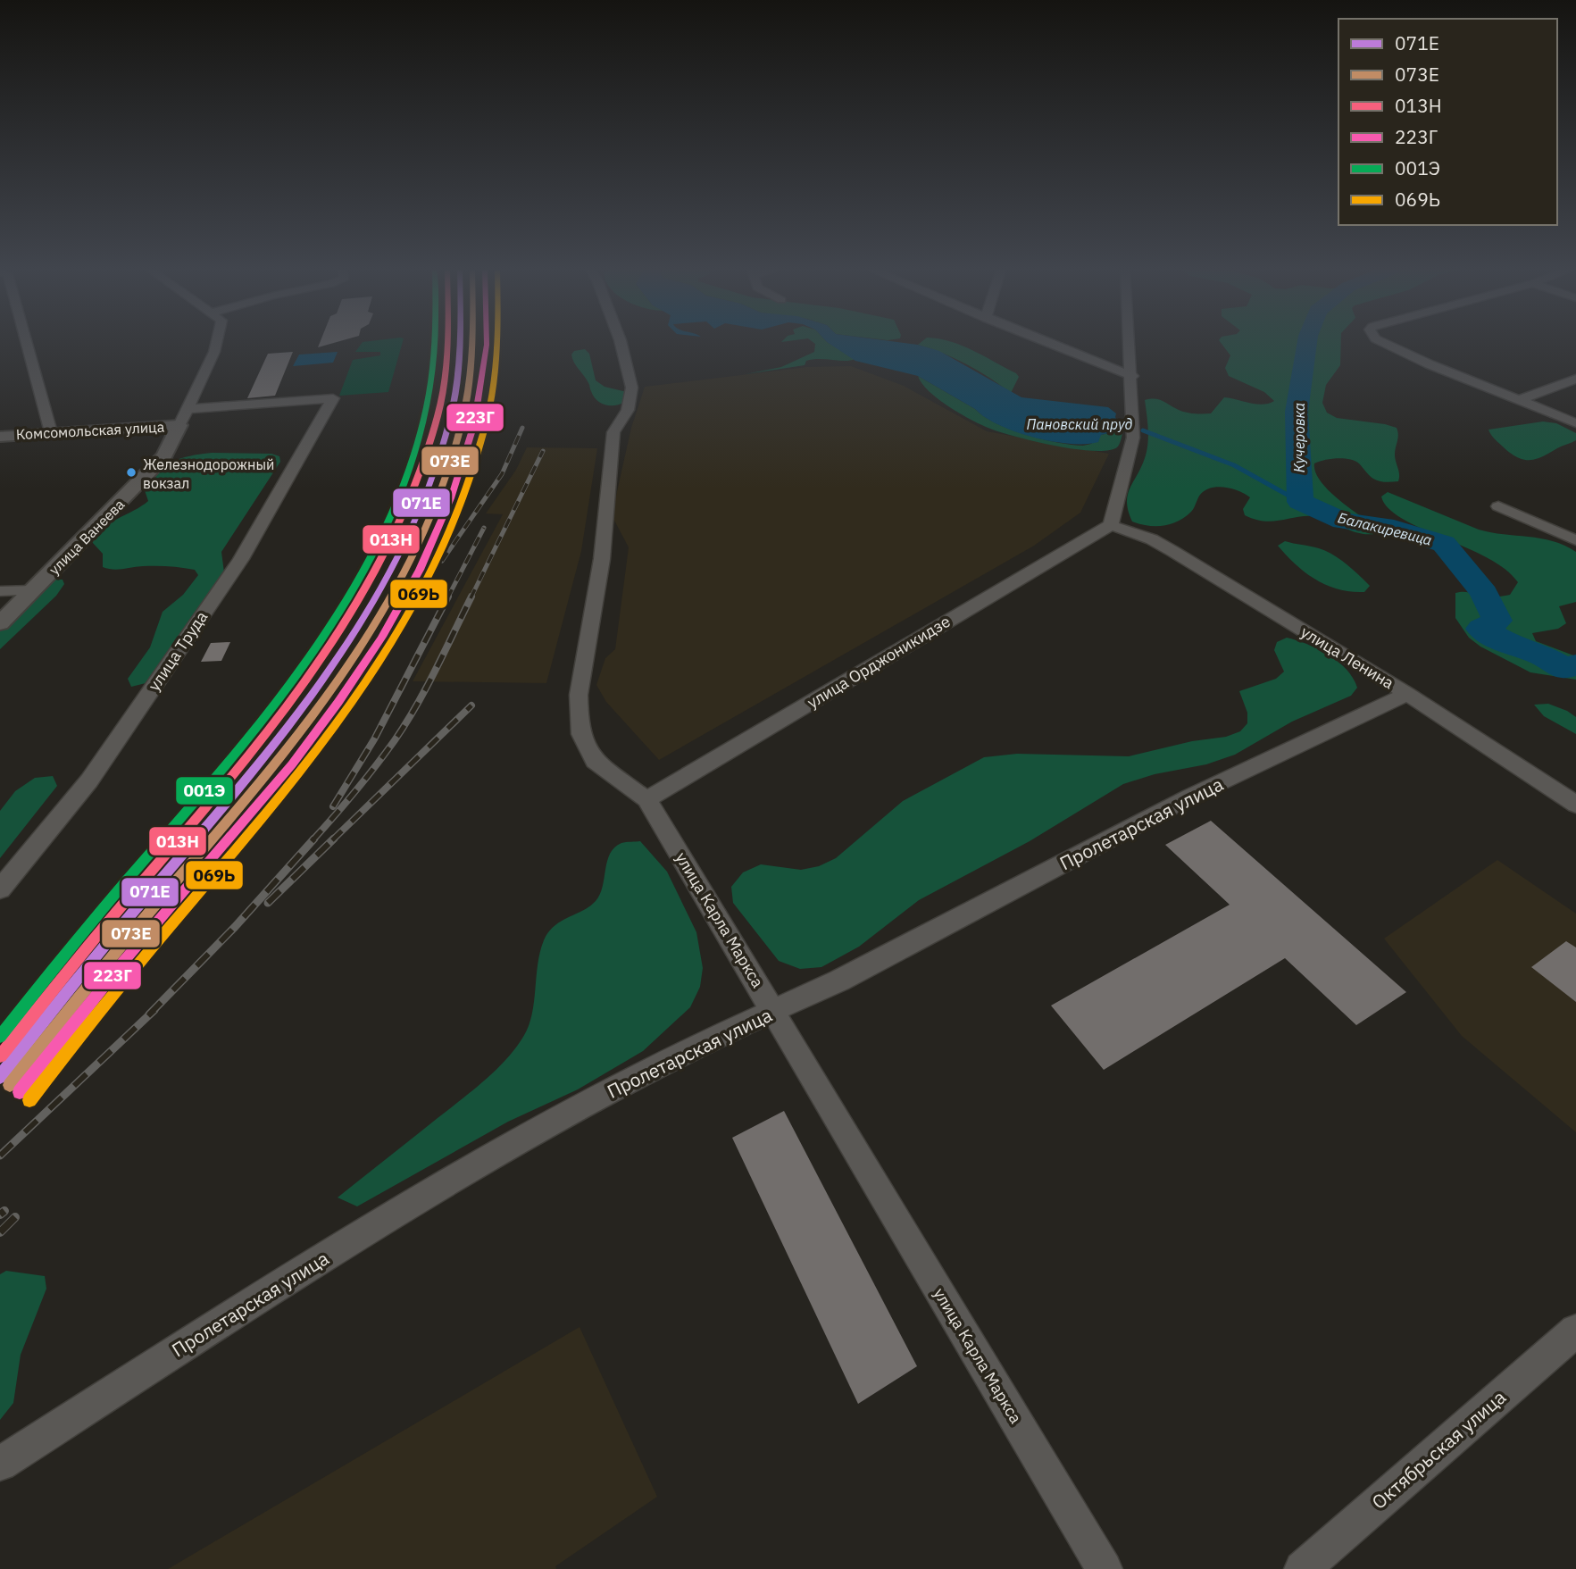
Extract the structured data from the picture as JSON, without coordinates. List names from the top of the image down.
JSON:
{
  "streets": {
    "street": [
      "Комсомольская улица",
      "улица Ванеева",
      "улица Труда",
      "улица Ленина",
      "улица Орджоникидзе",
      "Пролетарская улица",
      "улица Карла Маркса",
      "Октябрьская улица"
    ]
  },
  "crossings": [
    ["Комсомольская улица", "улица Ванеева"],
    ["Комсомольская улица", "улица Труда"],
    ["улица Ванеева", "улица Труда"],
    ["улица Ленина", "улица Орджоникидзе"],
    ["улица Ленина", "Пролетарская улица"],
    ["улица Орджоникидзе", "улица Карла Маркса"],
    ["Пролетарская улица", "улица Карла Маркса"]
  ],
  "water": ["Пановский пруд", "Кучеровка", "Балакиревица"],
  "places": ["Железнодорожный вокзал"],
  "lines": [
    "transit line 071Е",
    "transit line 073Е",
    "transit line 013Н",
    "transit line 223Г",
    "transit line 001Э",
    "transit line 069Ь"
  ],
  "legend": [
    "071Е",
    "073Е",
    "013Н",
    "223Г",
    "001Э",
    "069Ь"
  ]
}
